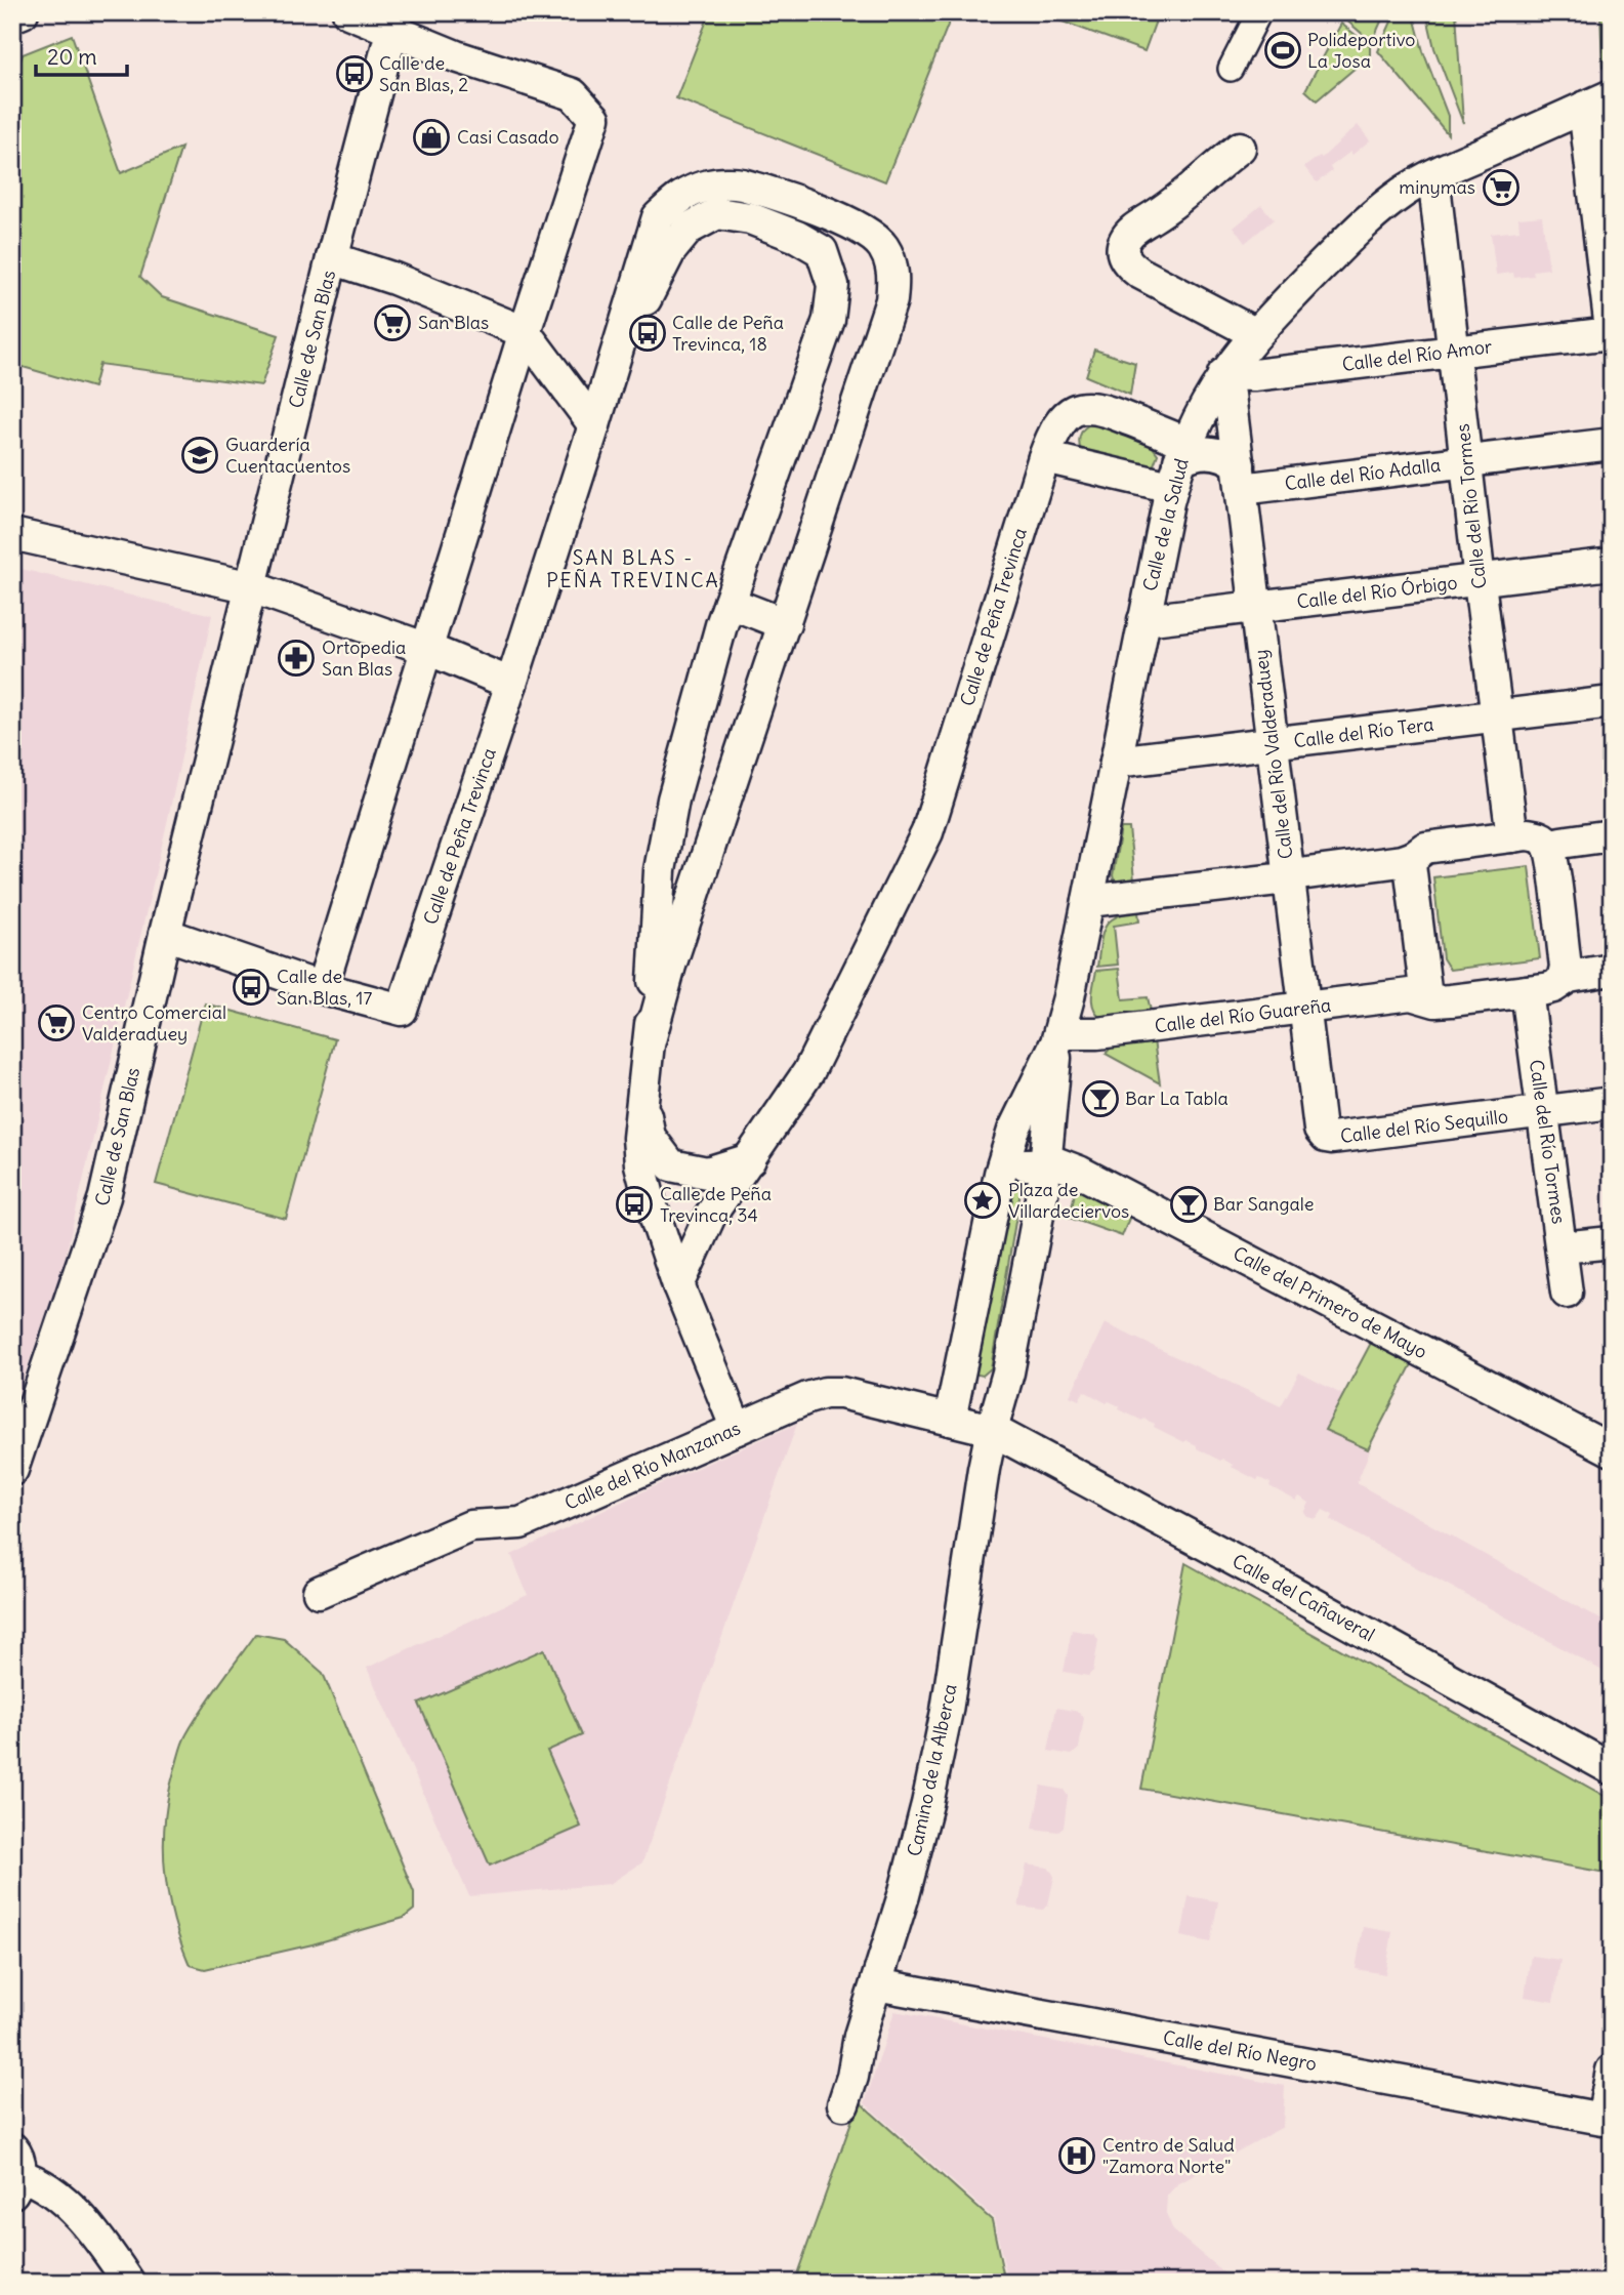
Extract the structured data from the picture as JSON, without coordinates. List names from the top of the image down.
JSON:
{
  "streets": {
    "street": [
      "Calle de San Blas",
      "Calle del Río Amor",
      "Calle del Río Adalla",
      "Calle del Río Tormes",
      "Calle de la Salud",
      "Calle del Río Órbigo",
      "Calle de Peña Trevinca",
      "Calle del Río Tera",
      "Calle del Río Valderaduey",
      "Calle del Río Guareña",
      "Calle del Río Sequillo",
      "Calle del Primero de Mayo",
      "Calle del Río Manzanas",
      "Calle del Cañaveral",
      "Camino de la Alberca",
      "Calle del Río Negro"
    ]
  },
  "crossings": [
    ["Calle de San Blas", "Calle de Peña Trevinca"],
    ["Calle del Río Amor", "Calle del Río Tormes"],
    ["Calle del Río Amor", "Calle de la Salud"],
    ["Calle del Río Amor", "Calle del Río Valderaduey"],
    ["Calle del Río Adalla", "Calle del Río Tormes"],
    ["Calle del Río Adalla", "Calle del Río Valderaduey"],
    ["Calle del Río Tormes", "Calle de la Salud"],
    ["Calle del Río Tormes", "Calle del Río Órbigo"],
    ["Calle del Río Tormes", "Calle del Río Tera"],
    ["Calle del Río Tormes", "Calle del Río Guareña"],
    ["Calle del Río Tormes", "Calle del Río Sequillo"],
    ["Calle de la Salud", "Calle del Río Órbigo"],
    ["Calle de la Salud", "Calle de Peña Trevinca"],
    ["Calle de la Salud", "Calle del Río Tera"],
    ["Calle de la Salud", "Calle del Río Valderaduey"],
    ["Calle de la Salud", "Calle del Río Guareña"],
    ["Calle del Río Órbigo", "Calle del Río Valderaduey"],
    ["Calle de Peña Trevinca", "Calle del Río Manzanas"],
    ["Calle del Río Tera", "Calle del Río Valderaduey"],
    ["Calle del Río Valderaduey", "Calle del Río Guareña"],
    ["Calle del Río Valderaduey", "Calle del Río Sequillo"],
    ["Calle del Río Manzanas", "Calle del Cañaveral"],
    ["Calle del Río Manzanas", "Camino de la Alberca"],
    ["Calle del Cañaveral", "Camino de la Alberca"],
    ["Camino de la Alberca", "Calle del Río Negro"]
  ],
  "districts": ["SAN BLAS - PEÑA TREVINCA"],
  "places": {
    "sports": ["Polideportivo La Josa"],
    "bus stop": [
      "Calle de San Blas, 2",
      "Calle de Peña Trevinca, 18",
      "Calle de San Blas, 17",
      "Calle de Peña Trevinca, 34"
    ],
    "shop": ["Casi Casado"],
    "supermarket": ["minymas", "San Blas", "Centro Comercial Valderaduey"],
    "school or university": ["Guardería Cuentacuentos"],
    "pharmacy": ["Ortopedia San Blas"],
    "bar": ["Bar La Tabla", "Bar Sangale"],
    "place": ["Plaza de Villardeciervos"],
    "hospital": ["Centro de Salud \"Zamora Norte\""]
  },
  "scale_bar": "20 m"
}
